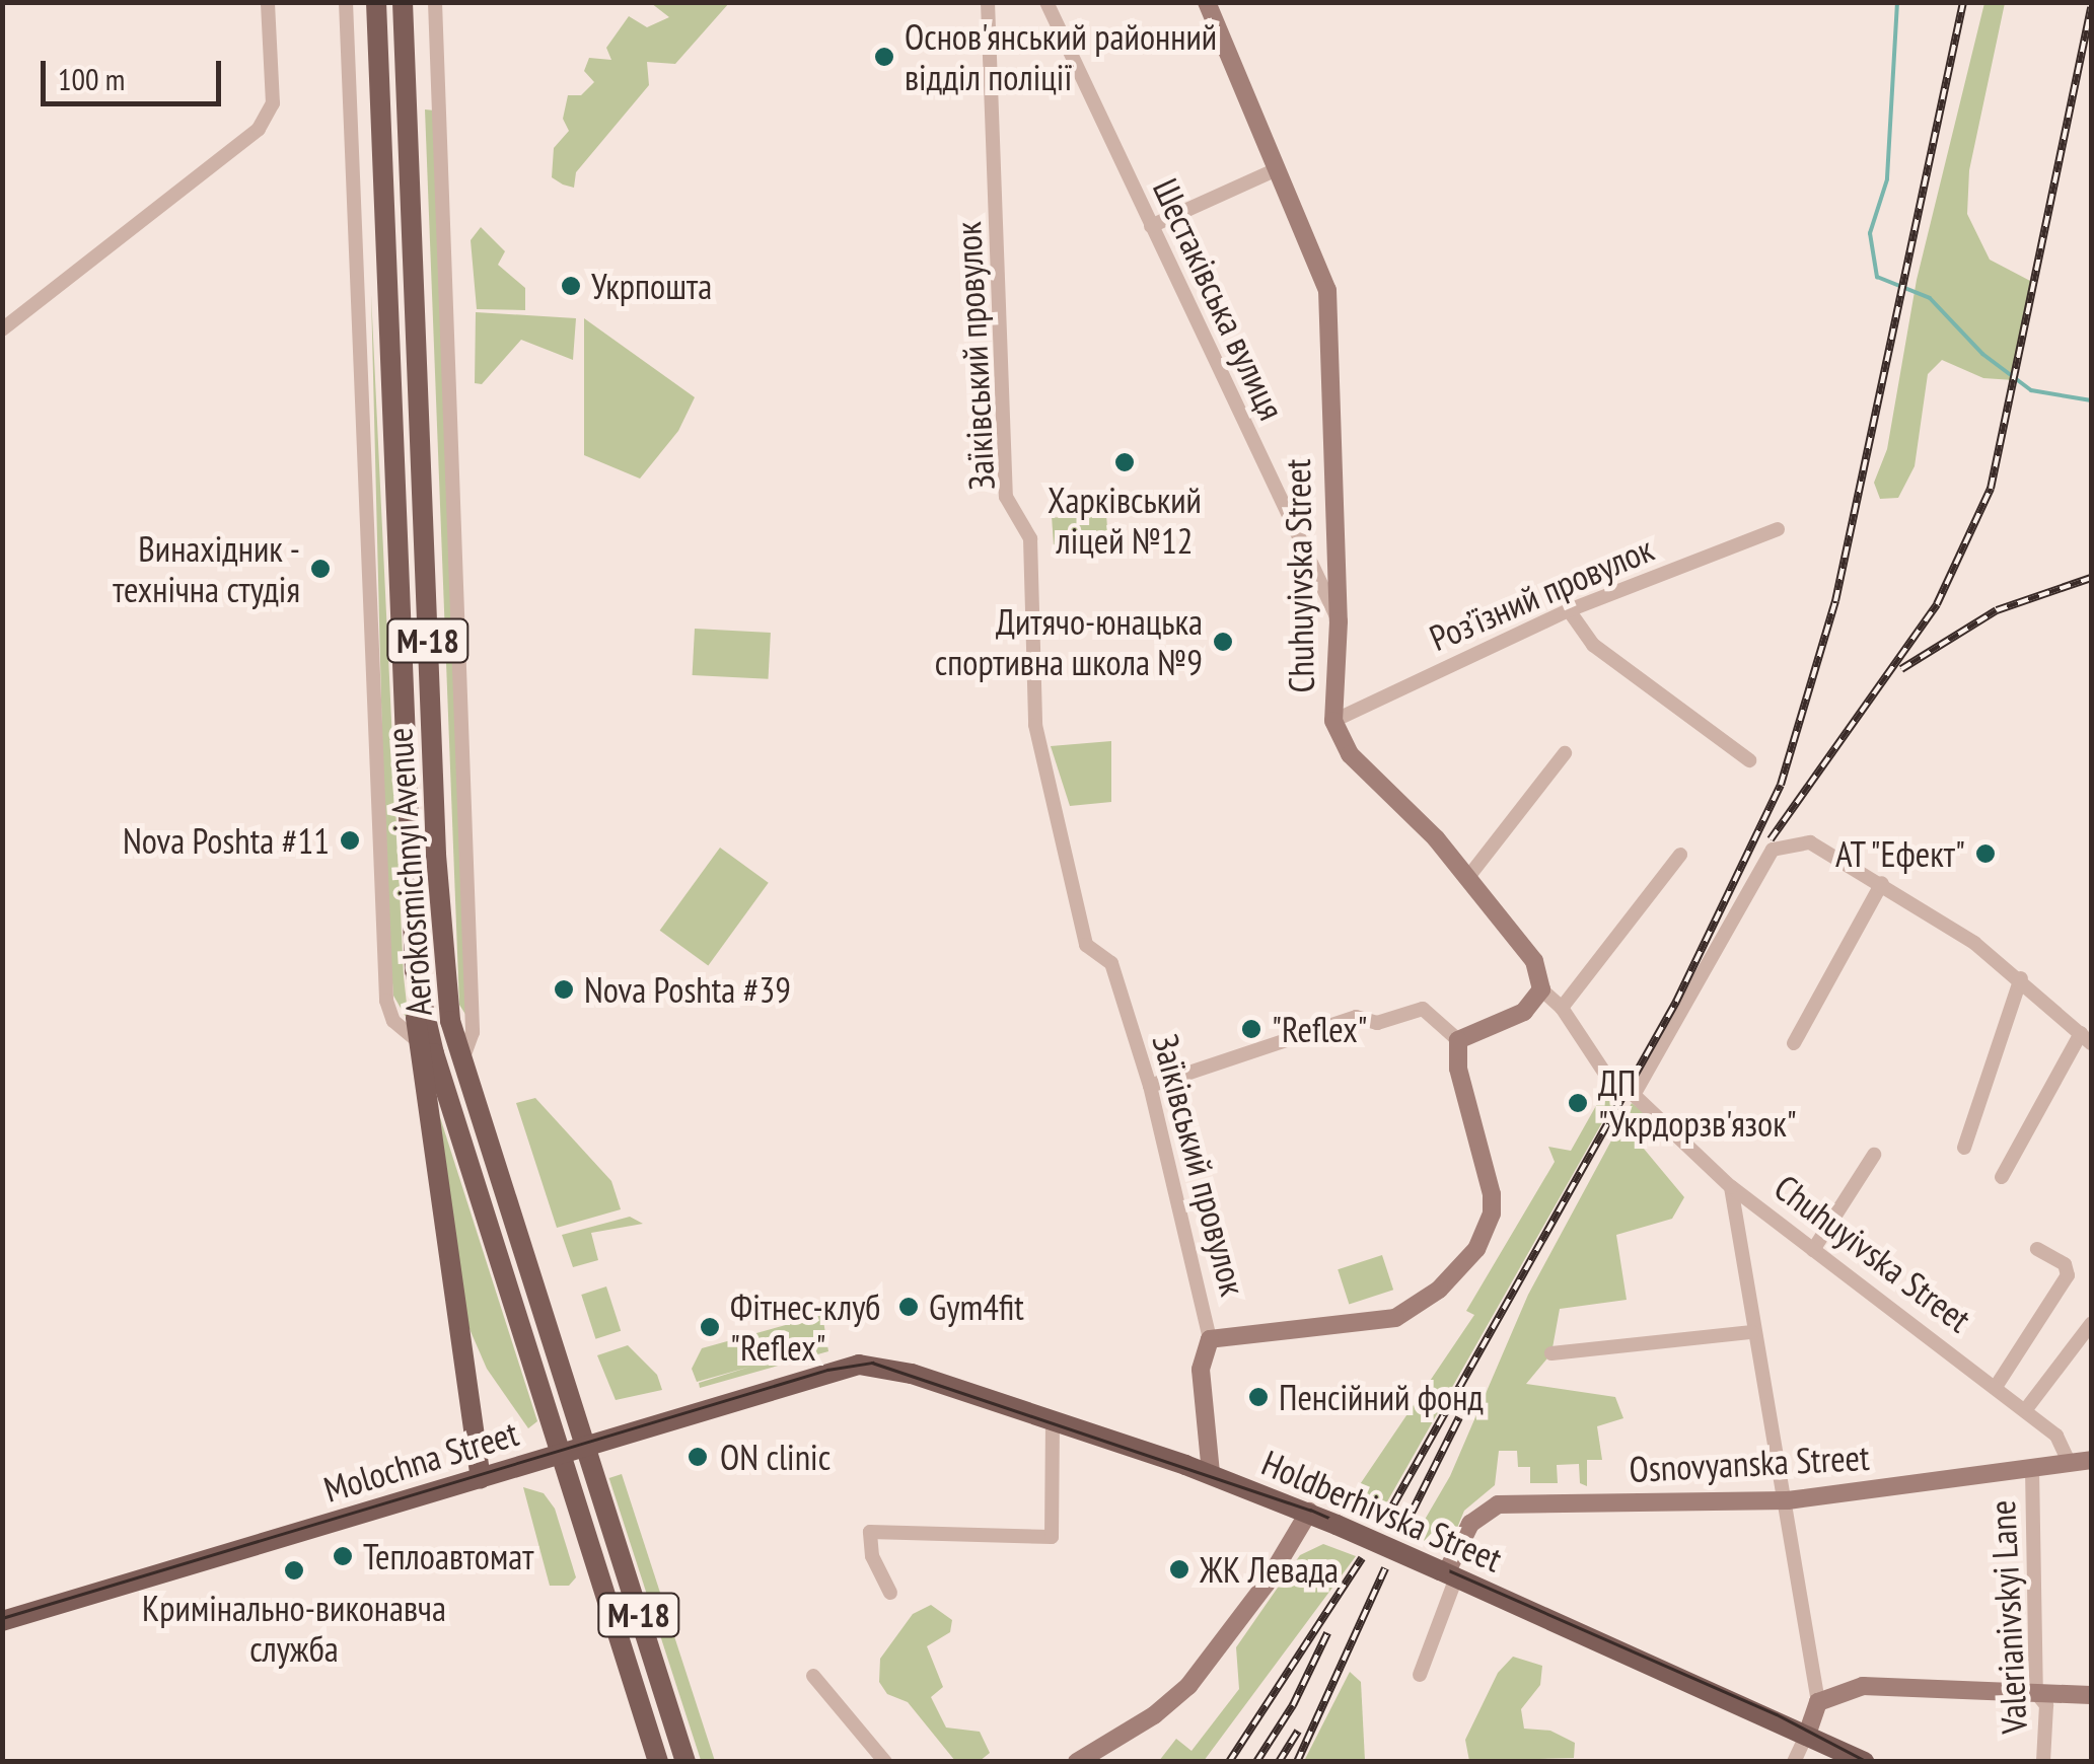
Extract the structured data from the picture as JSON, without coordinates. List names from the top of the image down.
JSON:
{
  "streets": {
    "main road": [
      "М-18",
      "Aerokosmichnyi Avenue",
      "Molochna Street",
      "Holdberhivska Street"
    ],
    "street": [
      "Шестаківська вулиця",
      "Заїківський провулок",
      "Chuhuyivska Street",
      "Роз’їзний провулок",
      "Osnovyanska Street",
      "Valerianivskyi Lane"
    ]
  },
  "crossings": [
    ["Шестаківська вулиця", "Chuhuyivska Street"],
    ["Chuhuyivska Street", "Роз’їзний провулок"],
    ["Chuhuyivska Street", "Osnovyanska Street"],
    ["Aerokosmichnyi Avenue", "Molochna Street"],
    ["Molochna Street", "Holdberhivska Street"],
    ["Osnovyanska Street", "Holdberhivska Street"],
    ["Osnovyanska Street", "Valerianivskyi Lane"]
  ],
  "places": [
    "Основ'янський районний відділ поліції",
    "Укрпошта",
    "Харківський ліцей №12",
    "Винахідник - технічна студія",
    "Дитячо-юнацька спортивна школа №9",
    "Nova Poshta #11",
    "АТ \"Ефект\"",
    "Nova Poshta #39",
    "\"Reflex\"",
    "ДП \"Укрдорзв'язок\"",
    "Gym4fit",
    "Фітнес-клуб \"Reflex\"",
    "Пенсійний фонд",
    "ON clinic",
    "Теплоавтомат",
    "ЖК Левада",
    "Кримінально-виконавча служба"
  ],
  "scale_bar": "100 m"
}
